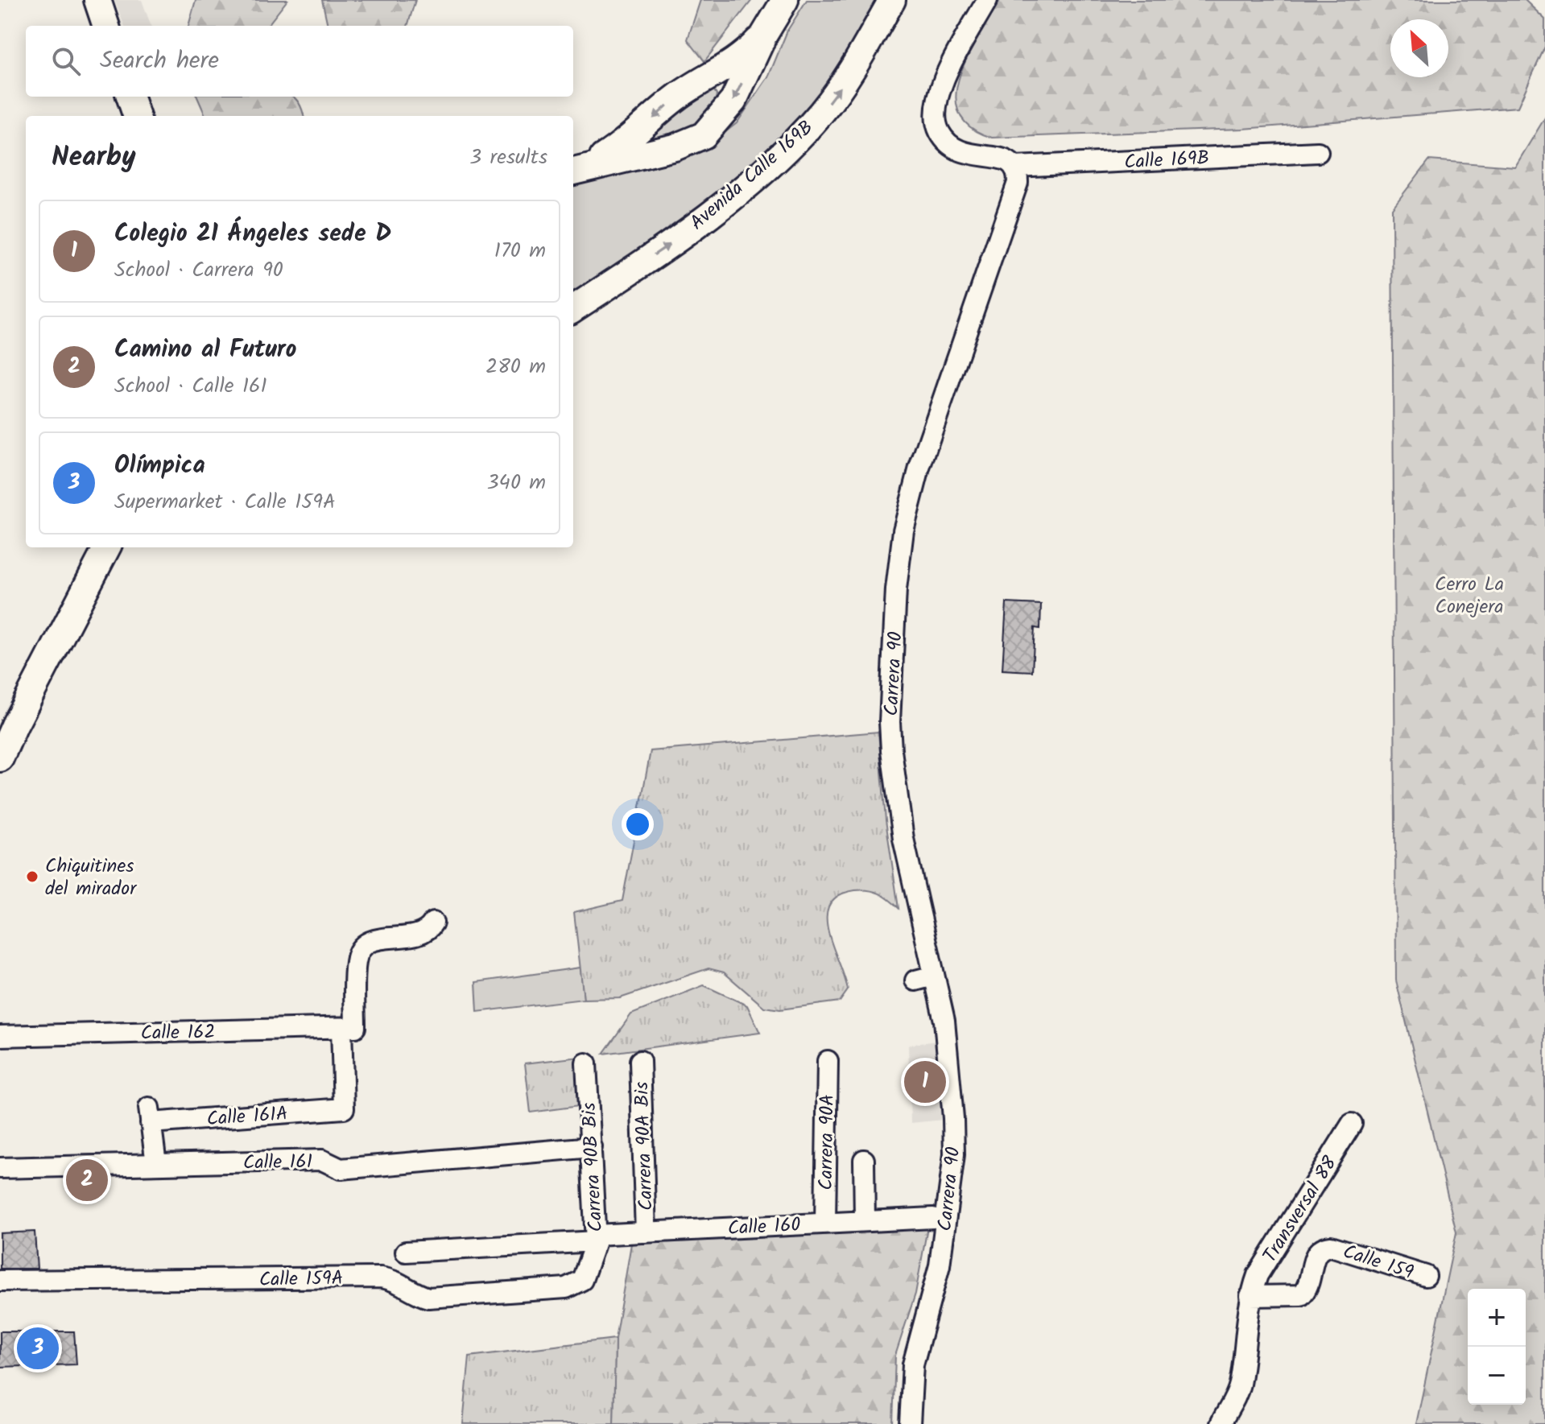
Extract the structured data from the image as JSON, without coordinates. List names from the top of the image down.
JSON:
{
  "streets": {
    "main road": ["Avenida Calle 169B"],
    "street": [
      "Calle 169B",
      "Carrera 90",
      "Calle 162",
      "Calle 161A",
      "Carrera 90A",
      "Carrera 90A Bis",
      "Calle 161",
      "Carrera 90B Bis",
      "Transversal 88",
      "Calle 160",
      "Calle 159",
      "Calle 159A"
    ]
  },
  "crossings": [
    ["Calle 169B", "Carrera 90"],
    ["Calle 162", "Calle 161A"],
    ["Calle 161A", "Calle 161"],
    ["Carrera 90A", "Calle 160"],
    ["Carrera 90A Bis", "Calle 160"],
    ["Calle 161", "Carrera 90B Bis"],
    ["Carrera 90B Bis", "Calle 160"],
    ["Carrera 90B Bis", "Calle 159A"],
    ["Transversal 88", "Calle 159"]
  ],
  "parks": ["Cerro La Conejera"],
  "places": ["Chiquitines del mirador"],
  "north": "top left",
  "page": {
    "search": "Search here",
    "heading": ["Nearby", "3 results"],
    "list": [
      {
        "mark": "1",
        "name": "Colegio 21 Ángeles sede D",
        "note": "School · Carrera 90",
        "value": "170 m"
      },
      {
        "mark": "2",
        "name": "Camino al Futuro",
        "note": "School · Calle 161",
        "value": "280 m"
      },
      {
        "mark": "3",
        "name": "Olímpica",
        "note": "Supermarket · Calle 159A",
        "value": "340 m"
      }
    ],
    "pins": ["1", "2", "3"],
    "map_buttons": ["+", "−"]
  }
}
